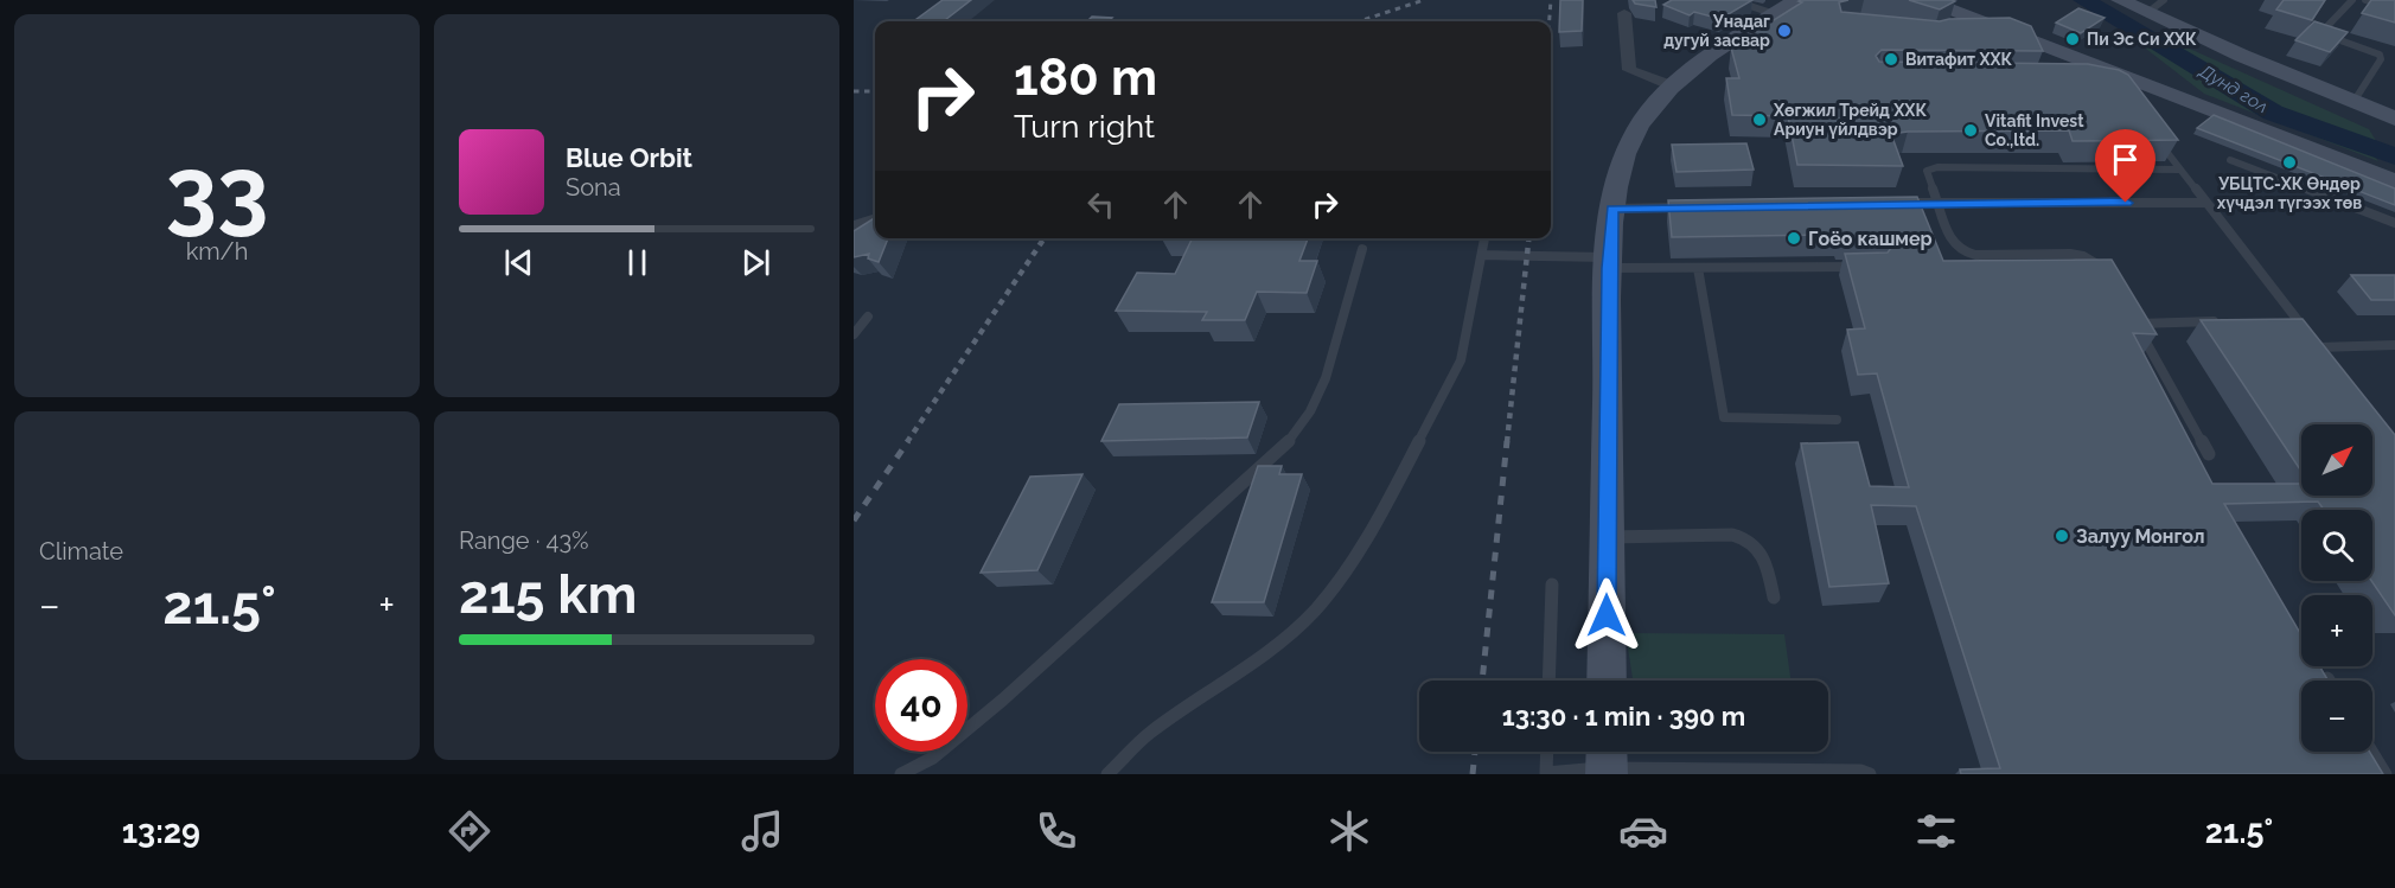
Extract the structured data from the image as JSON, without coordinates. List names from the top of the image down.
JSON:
{
  "water": ["Дунд гол"],
  "places": [
    "Унадаг дугуй засвар",
    "Пи Эс Си ХХК",
    "Витафит ХХК",
    "Хөгжил Трейд ХХК Ариун үйлдвэр",
    "Vitafit Invest Co.,ltd.",
    "УБЦТС-ХК Өндөр хүчдэл түгээх төв",
    "Гоёо кашмер",
    "Залуу Монгол"
  ],
  "north": "top right",
  "page": {
    "tile": [
      ["33", "km/h"],
      "Climate",
      ["Range · 43%", "215 km"]
    ],
    "turn": ["180 m", "Turn right"],
    "song": ["Blue Orbit", "Sona"],
    "map_buttons": ["+", "−"],
    "heat": ["−", "21.5°", "+"],
    "limit": "40",
    "trip": "13:30 · 1 min · 390 m",
    "tabs": ["13:29", "21.5°"]
  }
}
